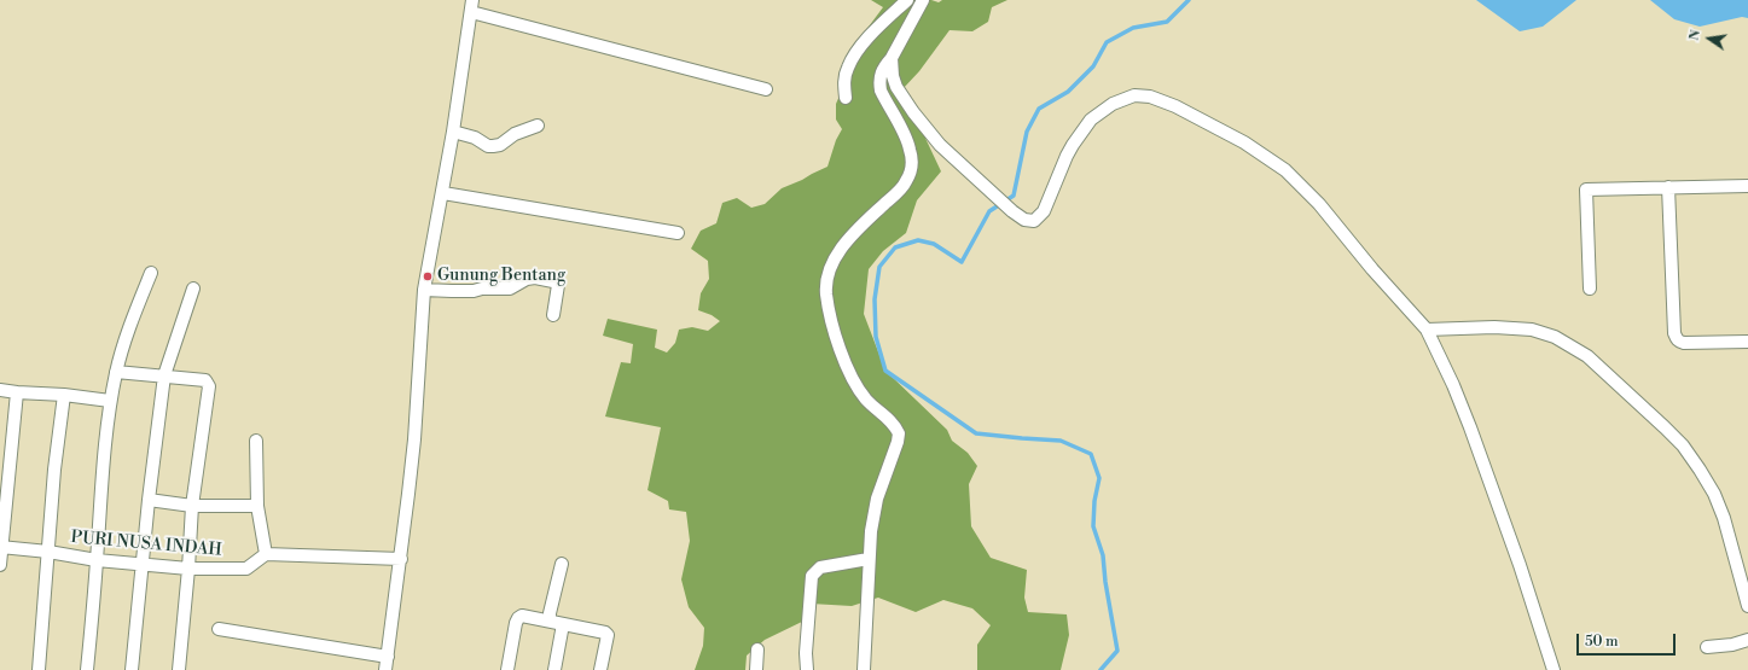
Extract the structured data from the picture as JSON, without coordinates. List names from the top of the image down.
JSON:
{
  "streets": {
    "street": ["PURI NUSA INDAH"]
  },
  "places": ["Gunung Bentang"],
  "scale_bar": "50 m",
  "north": "left"
}
